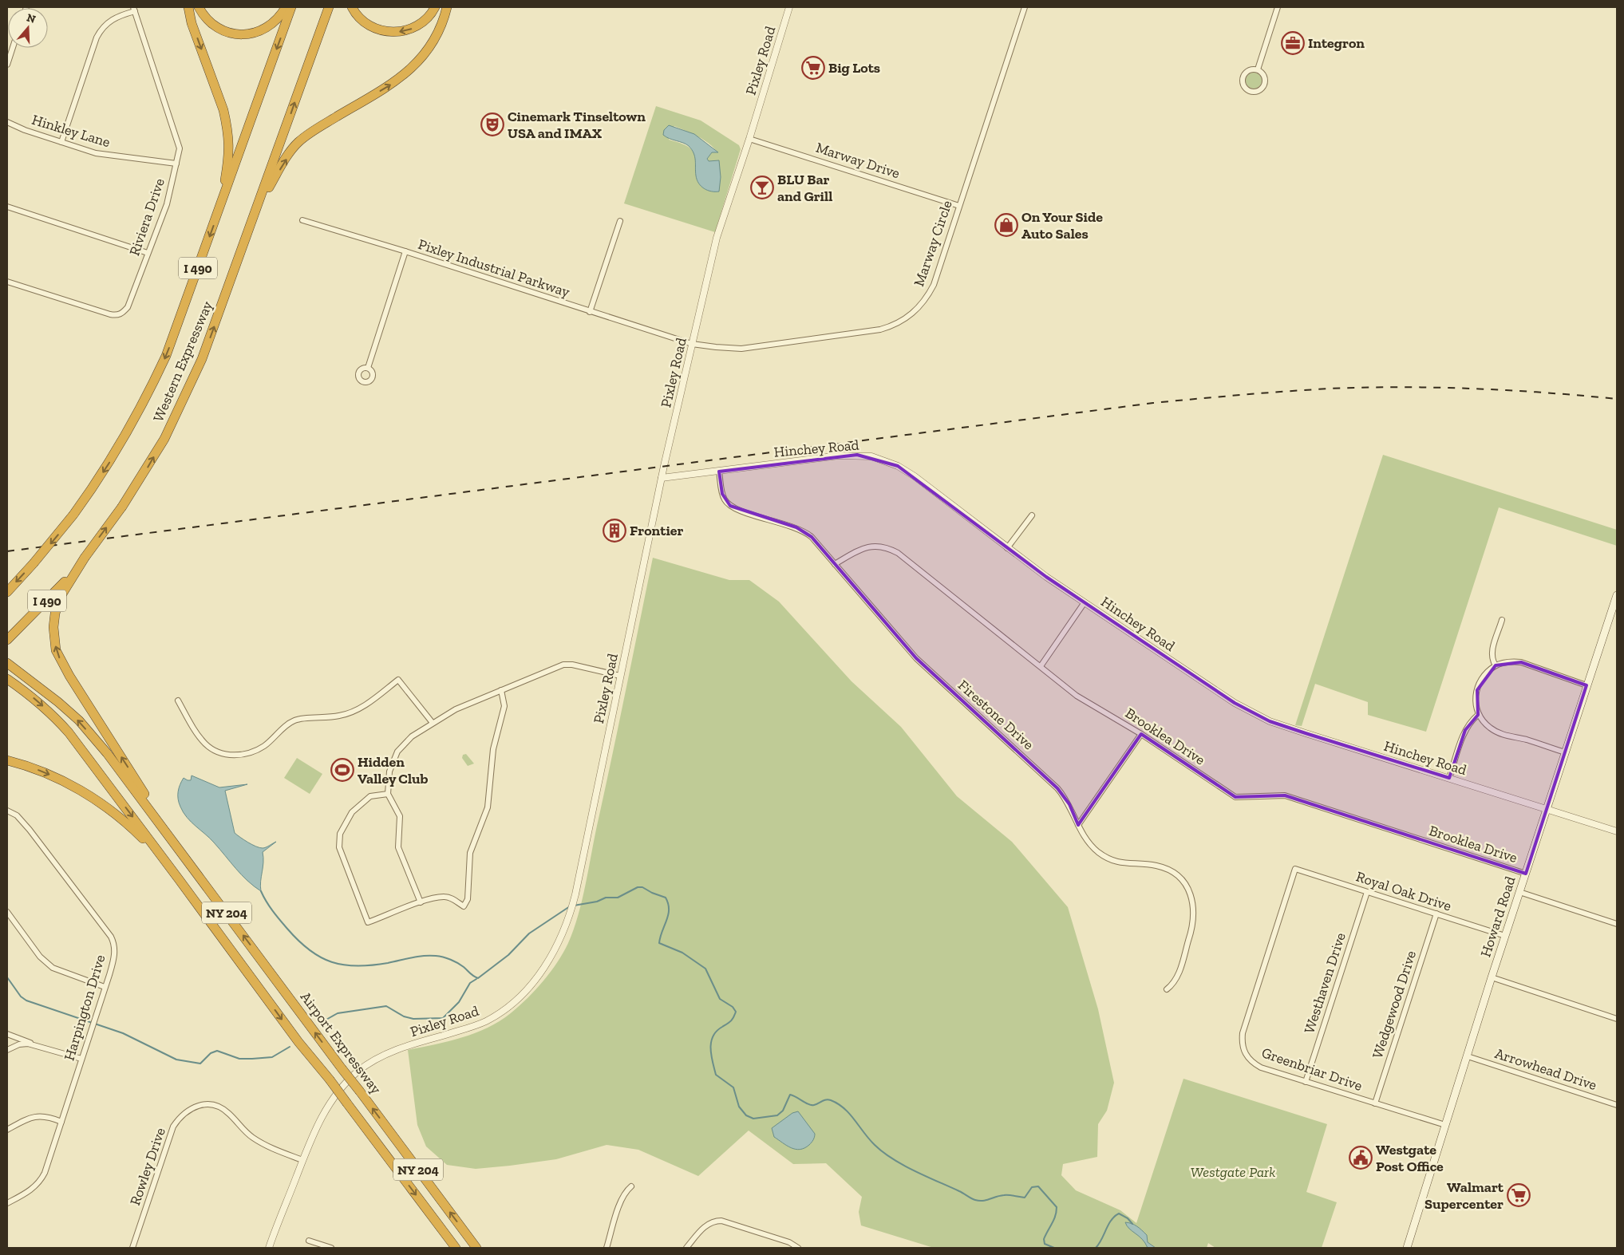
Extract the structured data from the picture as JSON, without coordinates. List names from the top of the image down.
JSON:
{
  "streets": {
    "highway": [
      "I 490",
      "Western Expressway",
      "NY 204",
      "Airport Expressway"
    ],
    "main road": ["Howard Road"],
    "street": [
      "Pixley Road",
      "Hinkley Lane",
      "Marway Drive",
      "Riviera Drive",
      "Marway Circle",
      "Pixley Industrial Parkway",
      "Hinchey Road",
      "Firestone Drive",
      "Brooklea Drive",
      "Royal Oak Drive",
      "Westhaven Drive",
      "Wedgewood Drive",
      "Harpington Drive",
      "Greenbriar Drive",
      "Arrowhead Drive",
      "Rowley Drive"
    ]
  },
  "crossings": [
    ["Pixley Road", "Marway Drive"],
    ["Pixley Road", "Marway Circle"],
    ["Pixley Road", "Pixley Industrial Parkway"],
    ["Pixley Road", "Hinchey Road"],
    ["Pixley Road", "Rowley Drive"],
    ["Hinkley Lane", "Riviera Drive"],
    ["Marway Drive", "Marway Circle"],
    ["Marway Circle", "Pixley Industrial Parkway"],
    ["Hinchey Road", "Firestone Drive"],
    ["Hinchey Road", "Howard Road"],
    ["Firestone Drive", "Brooklea Drive"],
    ["Brooklea Drive", "Howard Road"],
    ["Royal Oak Drive", "Howard Road"],
    ["Royal Oak Drive", "Westhaven Drive"],
    ["Royal Oak Drive", "Wedgewood Drive"],
    ["Royal Oak Drive", "Greenbriar Drive"],
    ["Howard Road", "Greenbriar Drive"],
    ["Howard Road", "Arrowhead Drive"],
    ["Westhaven Drive", "Greenbriar Drive"],
    ["Wedgewood Drive", "Greenbriar Drive"]
  ],
  "parks": ["Westgate Park"],
  "places": {
    "office": ["Integron"],
    "supermarket": ["Big Lots", "Walmart Supercenter"],
    "theatre": ["Cinemark Tinseltown USA and IMAX"],
    "bar": ["BLU Bar and Grill"],
    "shop": ["On Your Side Auto Sales"],
    "building": ["Frontier"],
    "sports": ["Hidden Valley Club"],
    "public building": ["Westgate Post Office"]
  },
  "north": "top"
}
